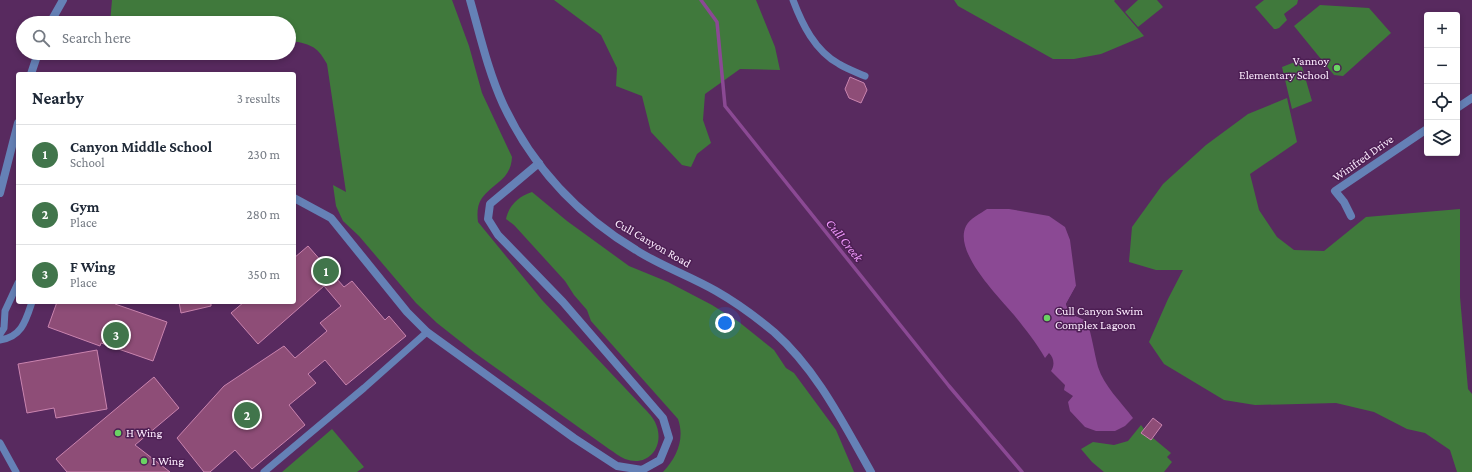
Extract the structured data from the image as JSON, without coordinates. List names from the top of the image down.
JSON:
{
  "streets": {
    "street": ["Winifred Drive", "Cull Canyon Road"]
  },
  "water": ["Cull Creek"],
  "places": [
    "Vannoy Elementary School",
    "Cull Canyon Swim Complex Lagoon",
    "H Wing",
    "I Wing"
  ],
  "page": {
    "map_buttons": ["+", "−"],
    "search": "Search here",
    "heading": ["Nearby", "3 results"],
    "list": [
      {
        "mark": "1",
        "name": "Canyon Middle School",
        "note": "School",
        "value": "230 m"
      },
      {
        "mark": "2",
        "name": "Gym",
        "note": "Place",
        "value": "280 m"
      },
      {
        "mark": "3",
        "name": "F Wing",
        "note": "Place",
        "value": "350 m"
      }
    ],
    "pins": ["1", "3", "2"]
  }
}
